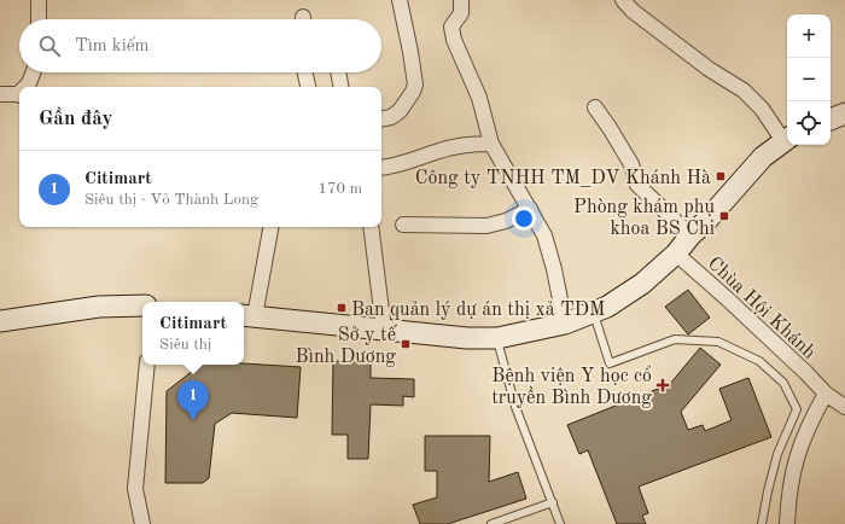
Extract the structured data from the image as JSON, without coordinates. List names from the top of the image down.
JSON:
{
  "streets": {
    "street": ["Chùa Hội Khánh"]
  },
  "places": {
    "transit": [
      "Công ty TNHH TM_DV Khánh Hà",
      "Phòng khám phụ khoa BS Chi",
      "Ban quản lý dự án thị xả TDM",
      "Sở y tế Bình Dương"
    ],
    "health": ["Bệnh viện Y học cổ truyền Bình Dương"]
  },
  "page": {
    "map_buttons": ["+", "−"],
    "search": "Tìm kiếm",
    "heading": "Gần đây",
    "list": [
      {
        "mark": "1",
        "name": "Citimart",
        "note": "Siêu thị · Võ Thành Long",
        "value": "170 m"
      }
    ],
    "popup": ["Citimart", "Siêu thị"],
    "pins": "1"
  }
}
